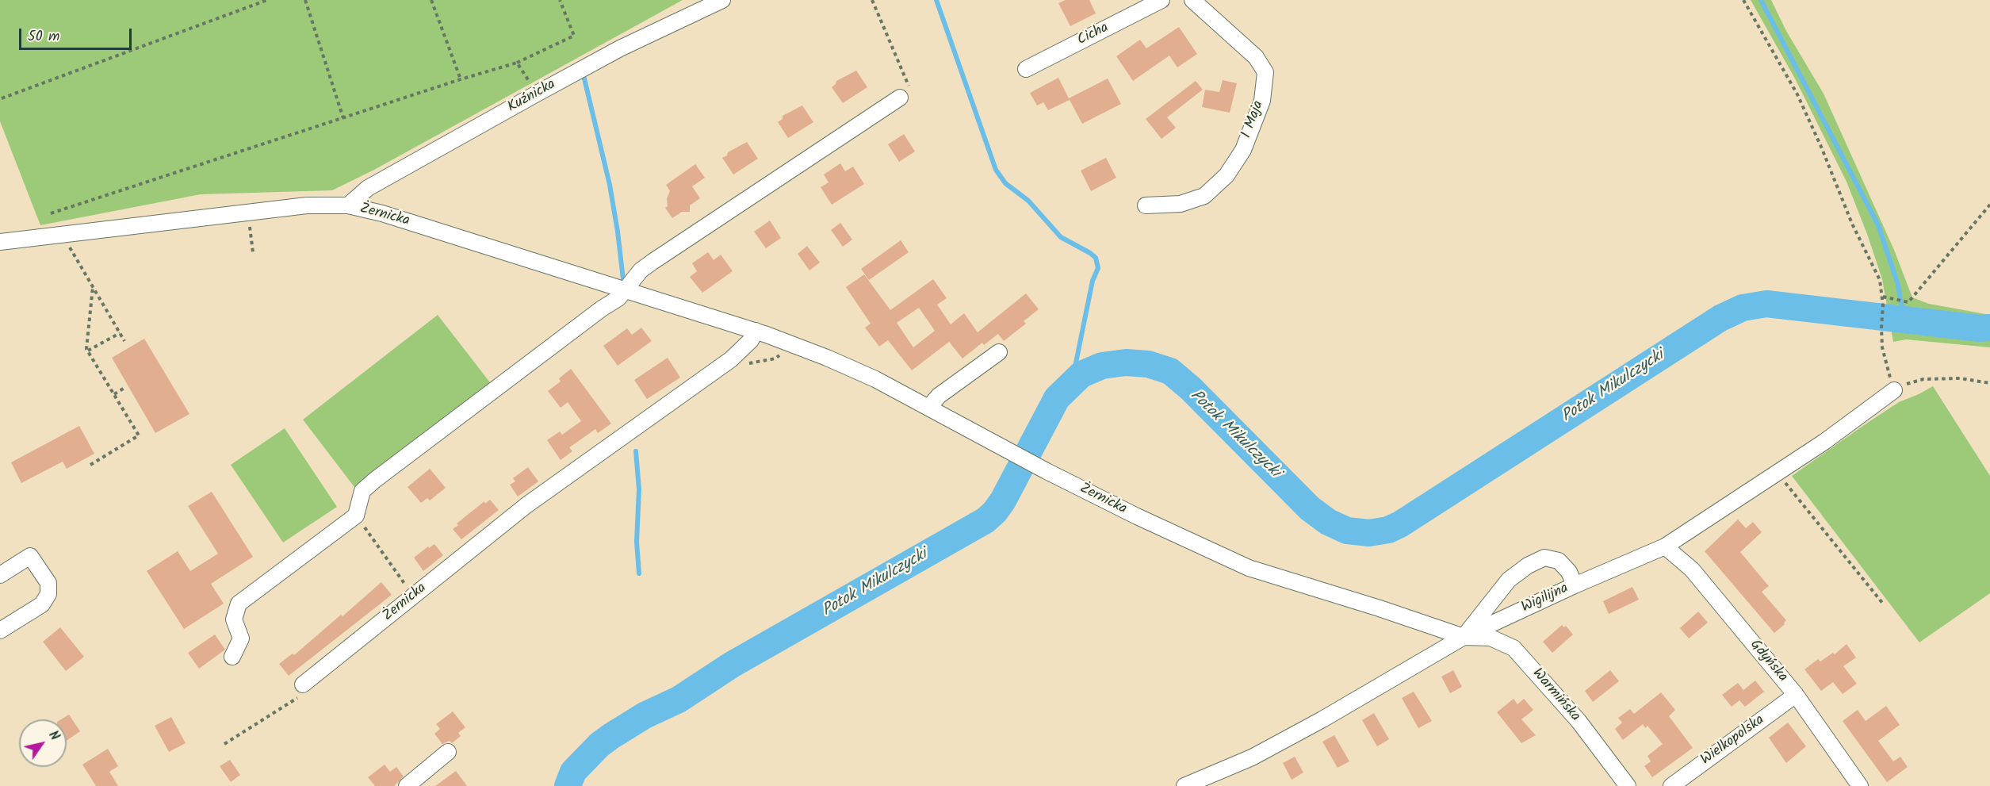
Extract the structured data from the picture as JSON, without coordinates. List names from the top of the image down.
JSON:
{
  "streets": {
    "street": [
      "Cicha",
      "Kuźnicka",
      "1 Maja",
      "Żernicka",
      "Wigilijna",
      "Gdyńska",
      "Warmińska",
      "Wielkopolska"
    ]
  },
  "crossings": [
    ["Kuźnicka", "Żernicka"],
    ["Żernicka", "Wigilijna"],
    ["Żernicka", "Warmińska"],
    ["Wigilijna", "Gdyńska"],
    ["Wigilijna", "Warmińska"],
    ["Gdyńska", "Wielkopolska"]
  ],
  "water": ["Potok Mikulczycki"],
  "scale_bar": "50 m",
  "north": "top right"
}
